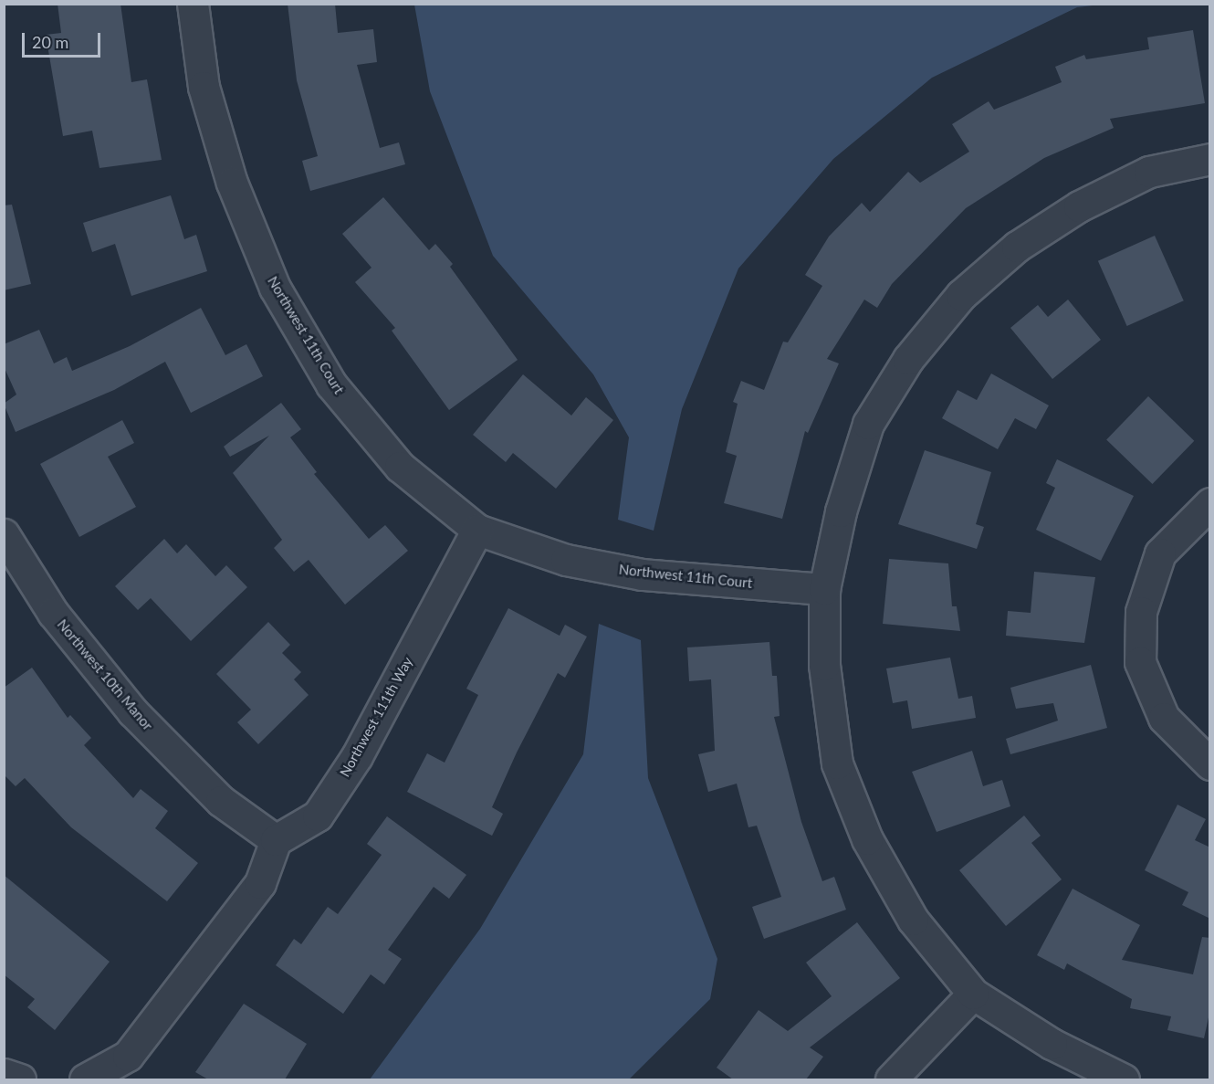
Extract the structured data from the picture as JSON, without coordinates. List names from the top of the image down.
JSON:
{
  "streets": {
    "street": ["Northwest 11th Court", "Northwest 10th Manor", "Northwest 111th Way"]
  },
  "crossings": [
    ["Northwest 11th Court", "Northwest 111th Way"],
    ["Northwest 10th Manor", "Northwest 111th Way"]
  ],
  "scale_bar": "20 m"
}
